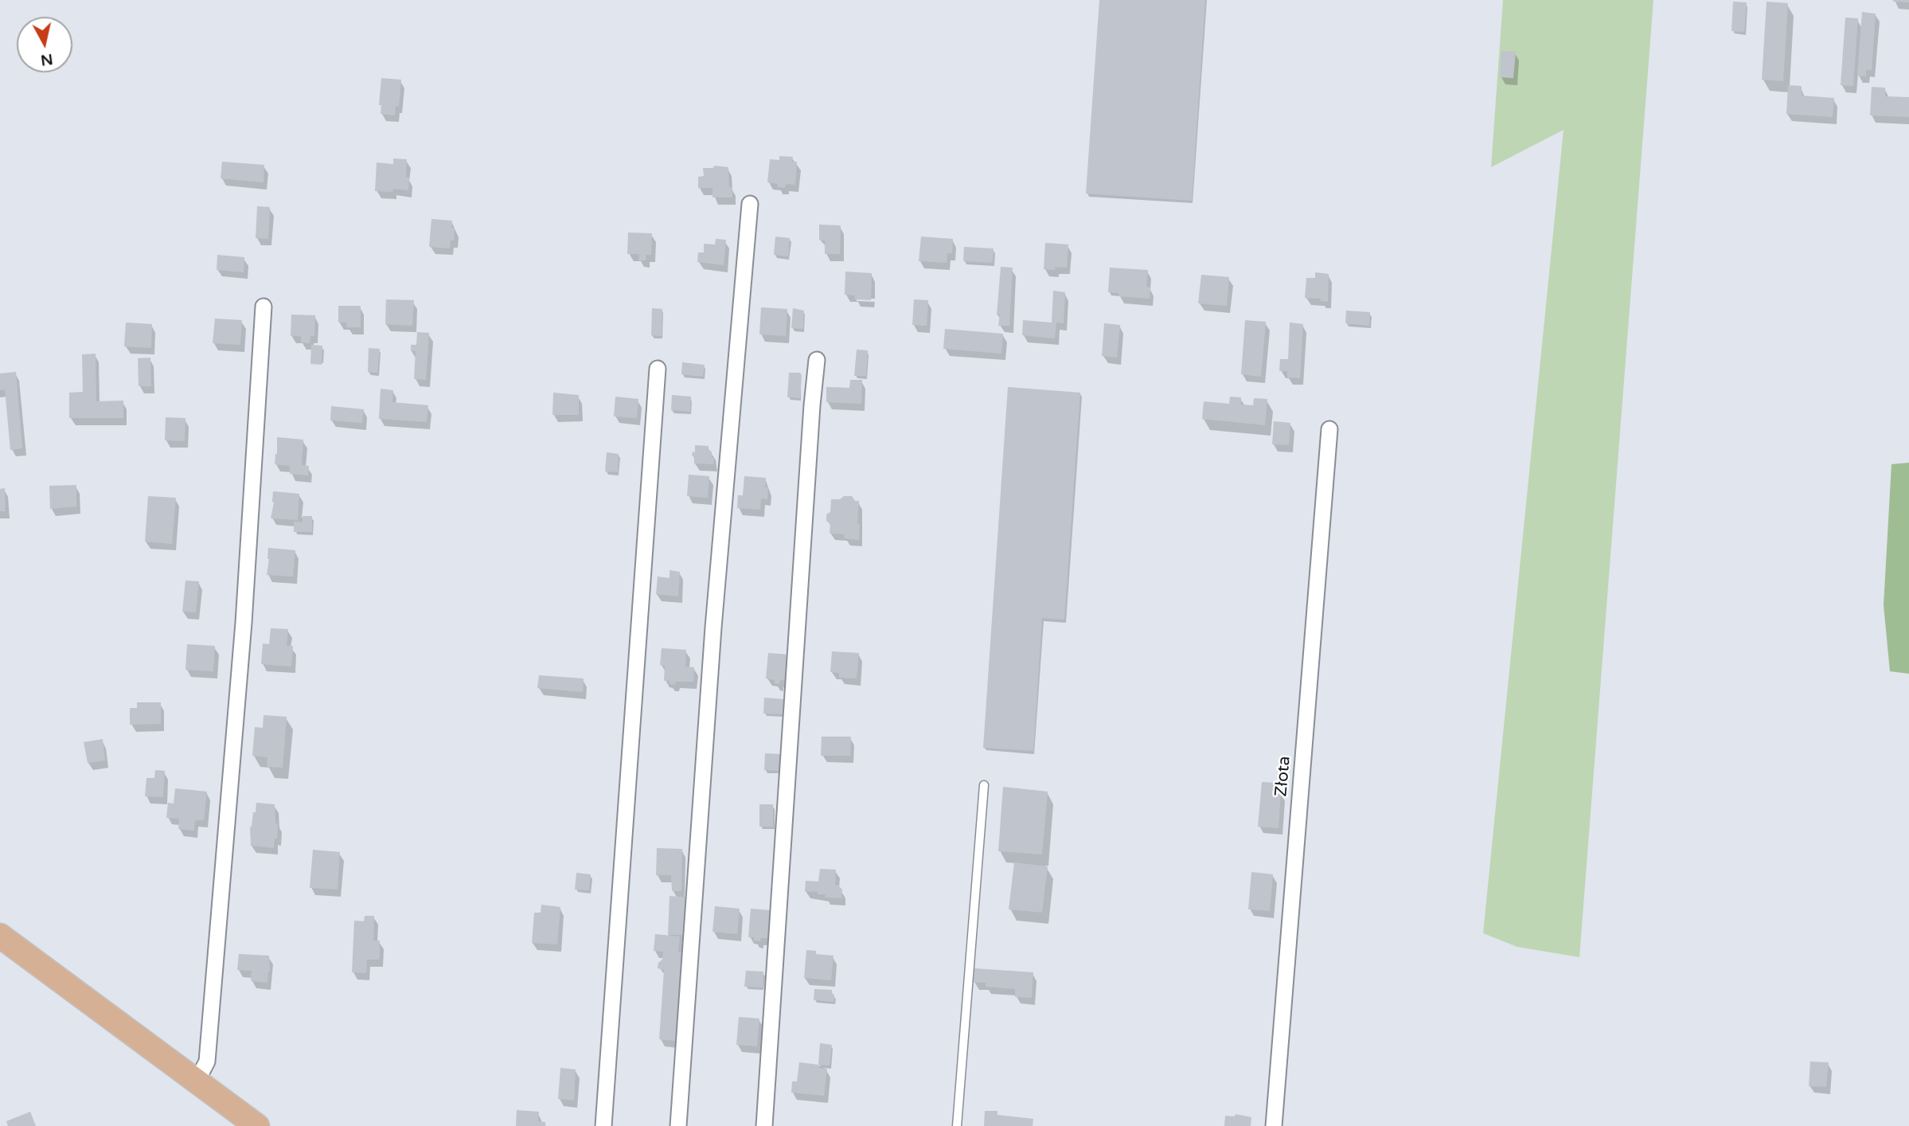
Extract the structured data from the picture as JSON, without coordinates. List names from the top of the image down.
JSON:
{
  "streets": {
    "street": ["Złota"]
  },
  "north": "bottom"
}
